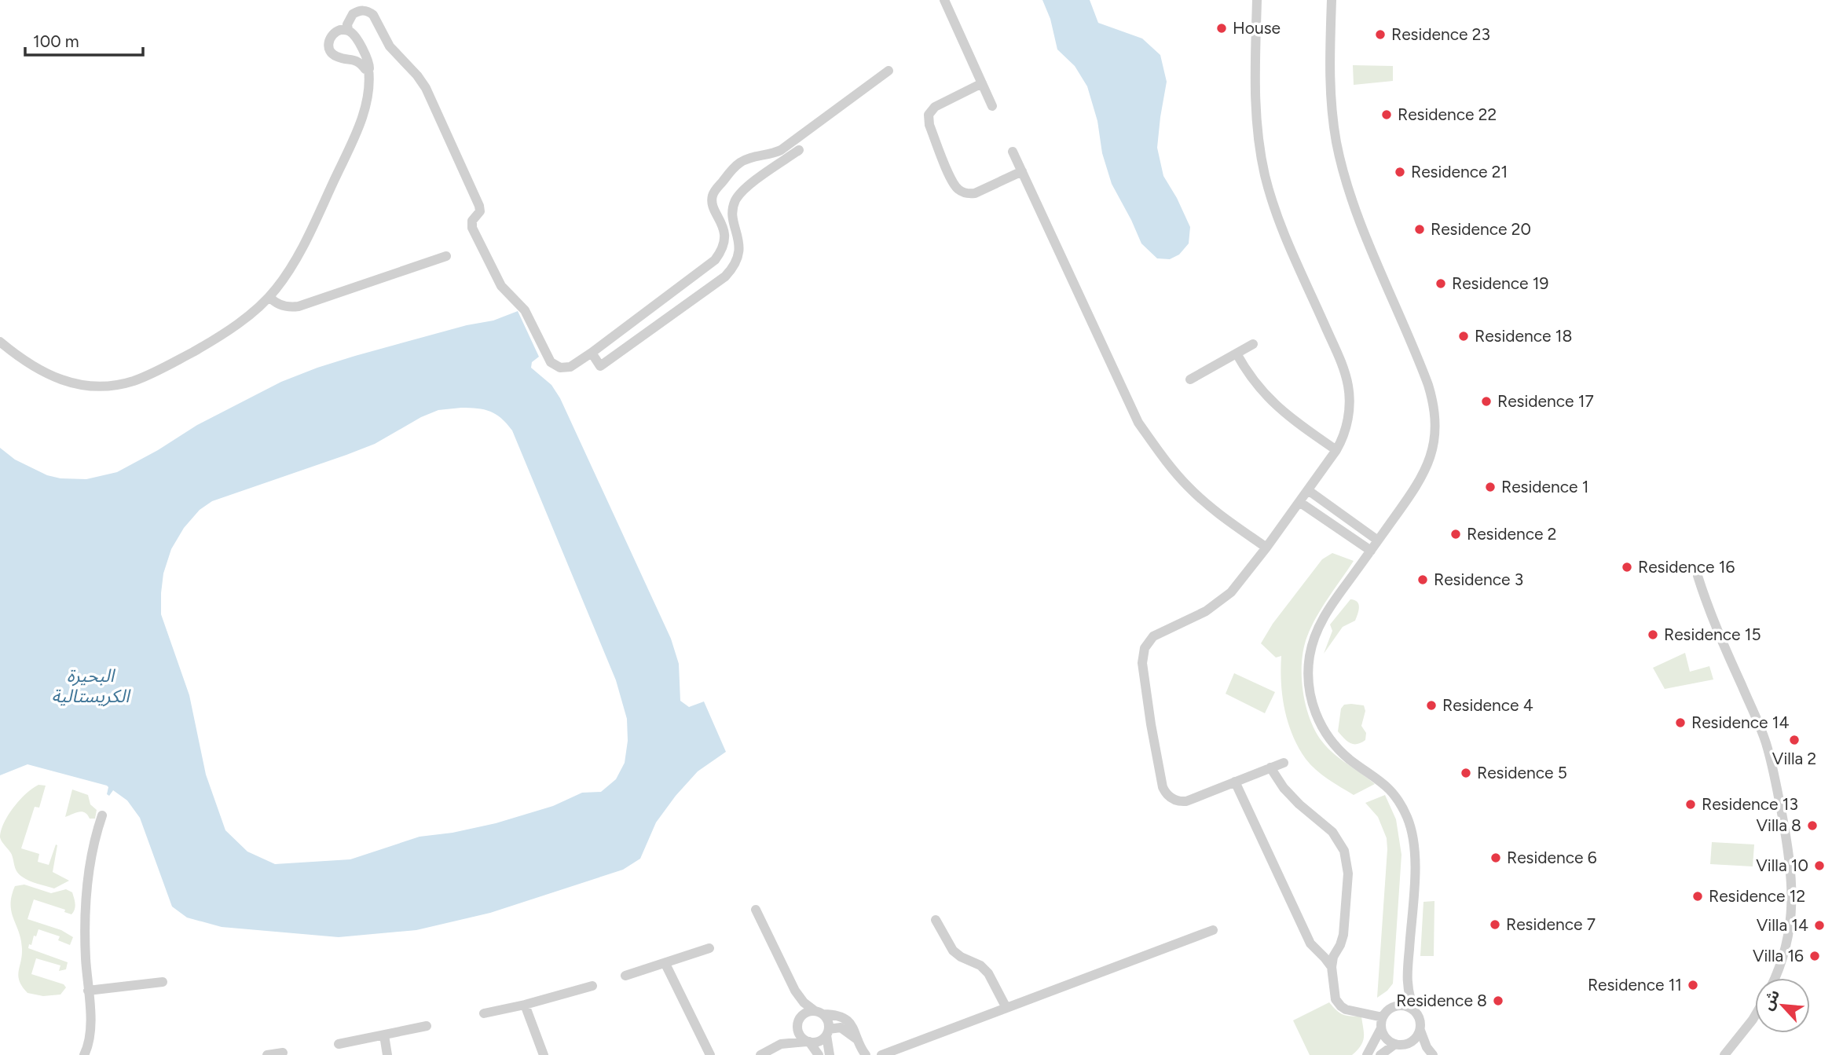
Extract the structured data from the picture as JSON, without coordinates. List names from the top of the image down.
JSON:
{
  "water": ["البحيرة الكريستالية"],
  "places": [
    "House",
    "Residence 23",
    "Residence 22",
    "Residence 21",
    "Residence 20",
    "Residence 19",
    "Residence 18",
    "Residence 17",
    "Residence 1",
    "Residence 2",
    "Residence 16",
    "Residence 3",
    "Residence 15",
    "Residence 4",
    "Residence 14",
    "Villa 2",
    "Residence 5",
    "Residence 13",
    "Villa 8",
    "Residence 6",
    "Villa 10",
    "Residence 12",
    "Residence 7",
    "Villa 14",
    "Villa 16",
    "Residence 11",
    "Residence 8"
  ],
  "scale_bar": "100 m",
  "north": "top left"
}
